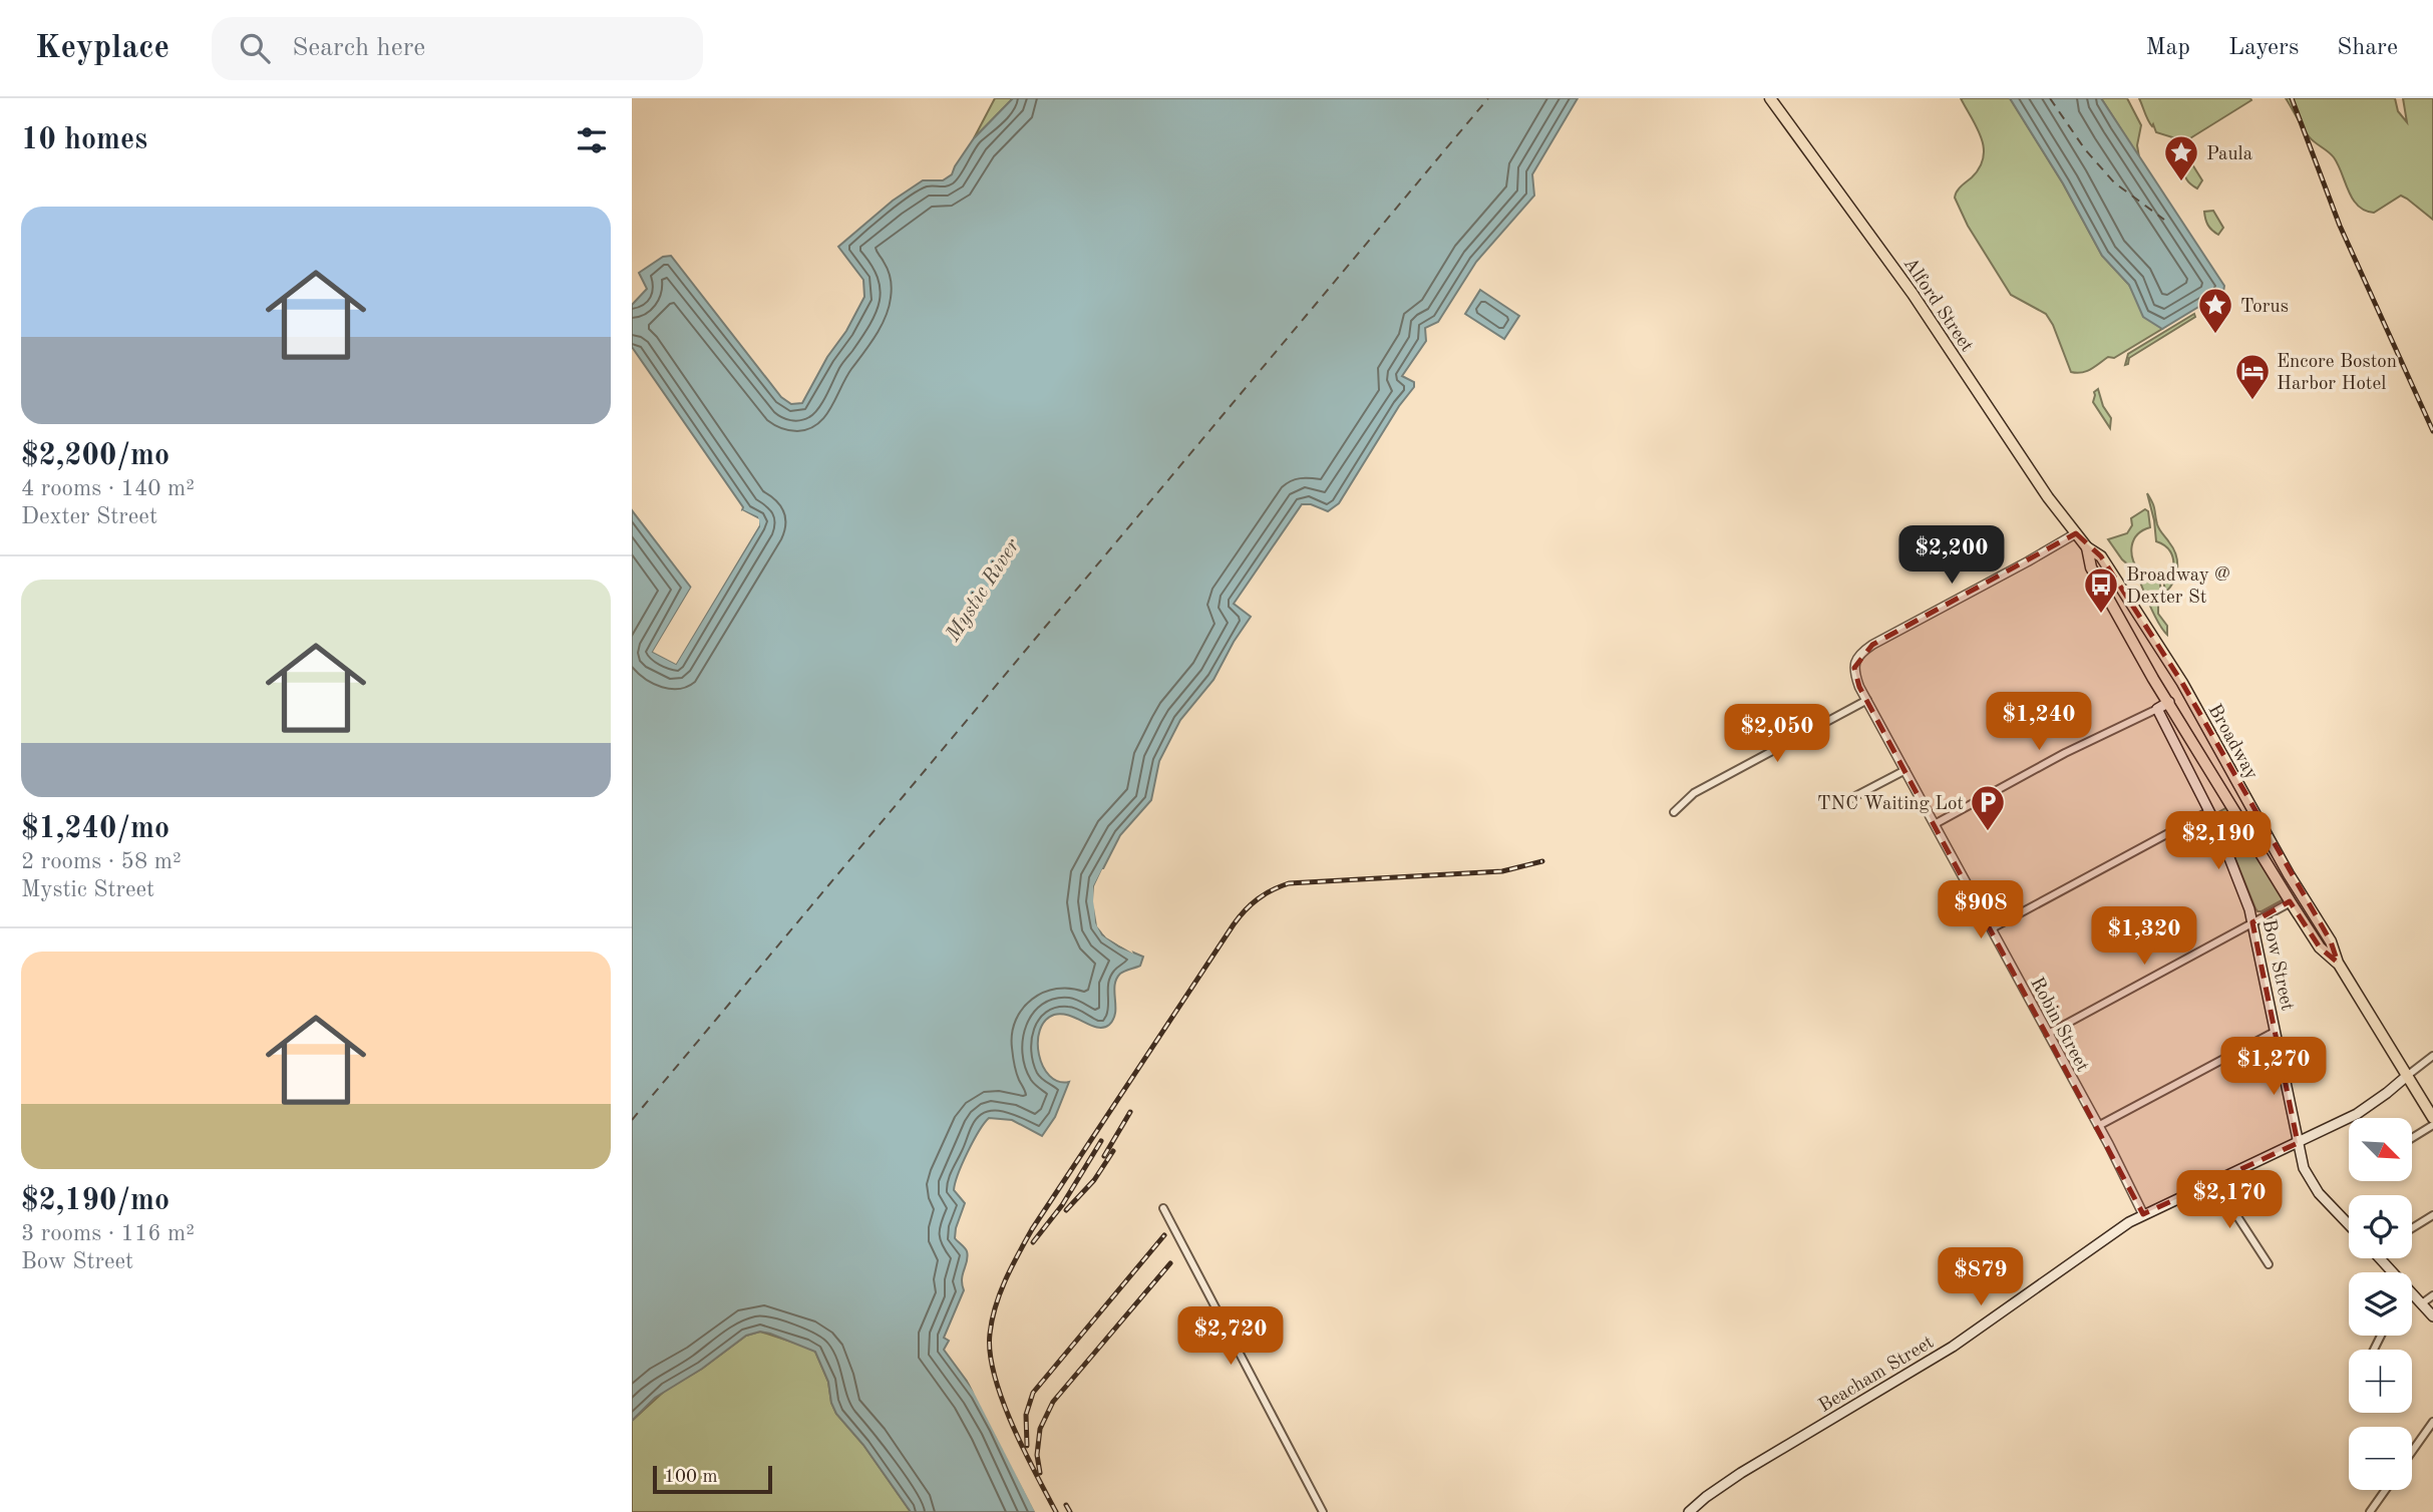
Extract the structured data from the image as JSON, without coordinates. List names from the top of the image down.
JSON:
{
  "streets": {
    "main road": [
      "Alford Street",
      "Broadway",
      "Bow Street",
      "Beacham Street"
    ],
    "street": ["Robin Street"]
  },
  "crossings": [
    ["Alford Street", "Broadway"],
    ["Alford Street", "Robin Street"],
    ["Broadway", "Robin Street"],
    ["Broadway", "Beacham Street"],
    ["Bow Street", "Beacham Street"],
    ["Robin Street", "Beacham Street"]
  ],
  "water": ["Mystic River"],
  "places": {
    "place": ["Paula", "Torus"],
    "hotel": ["Encore Boston Harbor Hotel"],
    "bus stop": ["Broadway @ Dexter St"],
    "parking": ["TNC Waiting Lot"]
  },
  "scale_bar": "100 m",
  "north": "bottom right",
  "page": {
    "header": "Keyplace",
    "search": "Search here",
    "nav": ["Map", "Layers", "Share"],
    "heading": "10 homes",
    "list": [
      {
        "name": "$2,200/mo",
        "note": "4 rooms · 140 m² · Dexter Street"
      },
      {
        "name": "$1,240/mo",
        "note": "2 rooms · 58 m² · Mystic Street"
      },
      {
        "name": "$2,190/mo",
        "note": "3 rooms · 116 m² · Bow Street"
      }
    ],
    "price": [
      "$2,200",
      "$1,240",
      "$2,050",
      "$2,190",
      "$908",
      "$1,320",
      "$1,270",
      "$2,170",
      "$879",
      "$2,720"
    ],
    "map_buttons": ["+", "−"],
    "scale": "100 m"
  }
}
